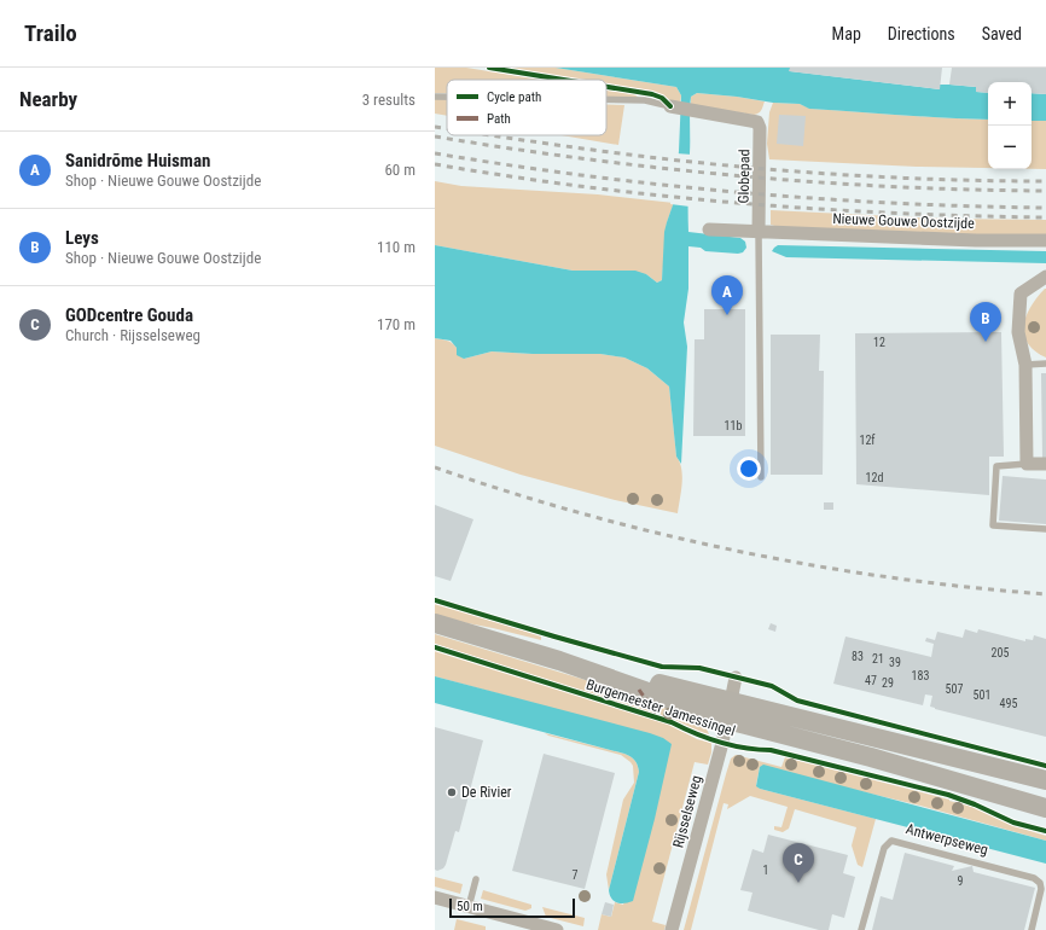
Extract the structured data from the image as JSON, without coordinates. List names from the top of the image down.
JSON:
{
  "streets": {
    "main road": ["Burgemeester Jamessingel"],
    "street": ["Globepad", "Nieuwe Gouwe Oostzijde", "Rijsselseweg"],
    "lane": ["Antwerpseweg"]
  },
  "crossings": [
    ["Globepad", "Nieuwe Gouwe Oostzijde"],
    ["Burgemeester Jamessingel", "Rijsselseweg"]
  ],
  "places": ["De Rivier"],
  "house_numbers": [
    "12",
    "11b",
    "12f",
    "12d",
    "205",
    "83",
    "21",
    "39",
    "183",
    "47",
    "29",
    "507",
    "501",
    "495",
    "1",
    "7",
    "9"
  ],
  "legend": ["Cycle path", "Path"],
  "scale_bar": "50 m",
  "page": {
    "header": "Trailo",
    "nav": ["Map", "Directions", "Saved"],
    "heading": ["Nearby", "3 results"],
    "map_buttons": ["+", "−"],
    "list": [
      {
        "mark": "A",
        "name": "Sanidrõme Huisman",
        "note": "Shop · Nieuwe Gouwe Oostzijde",
        "value": "60 m"
      },
      {
        "mark": "B",
        "name": "Leys",
        "note": "Shop · Nieuwe Gouwe Oostzijde",
        "value": "110 m"
      },
      {
        "mark": "C",
        "name": "GODcentre Gouda",
        "note": "Church · Rijsselseweg",
        "value": "170 m"
      }
    ],
    "pins": ["A", "B", "C"],
    "scale": "50 m"
  }
}
